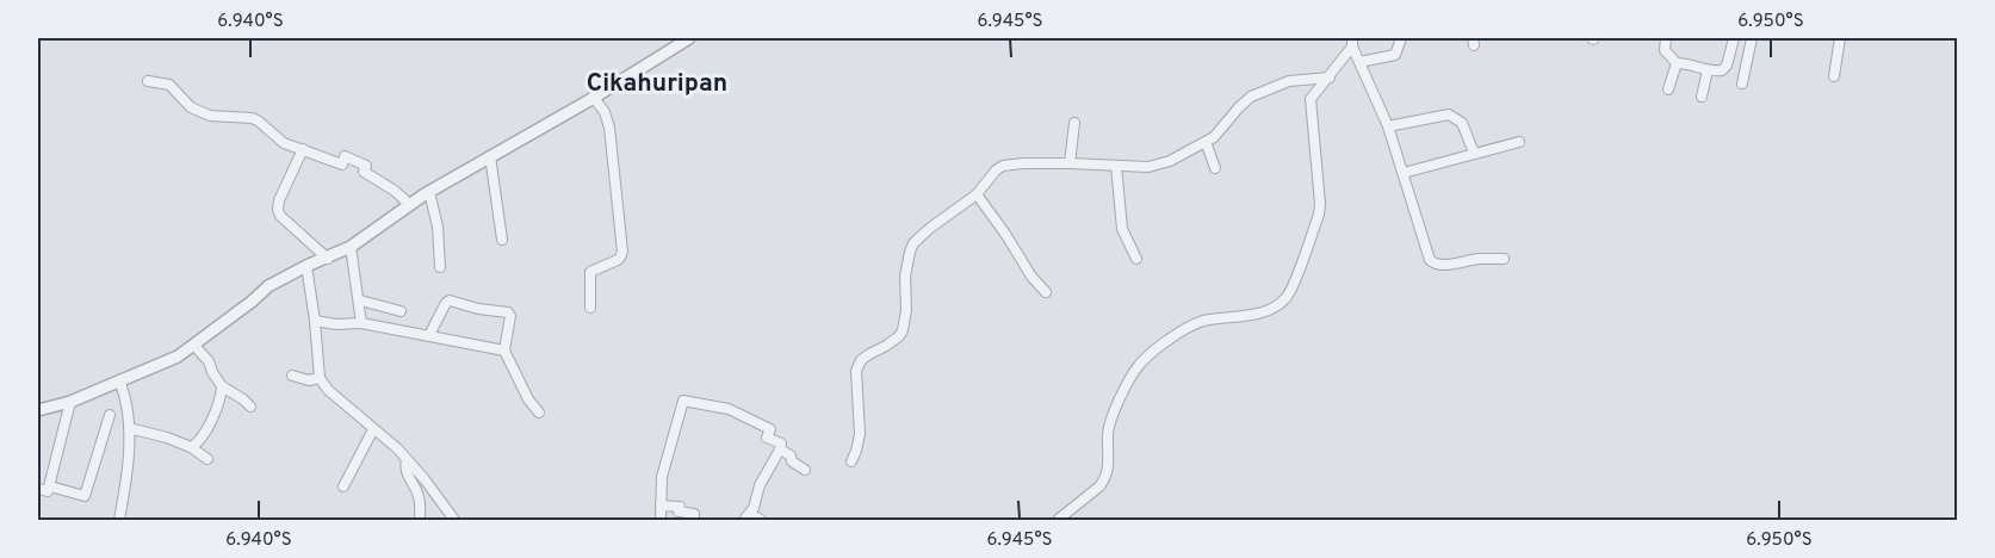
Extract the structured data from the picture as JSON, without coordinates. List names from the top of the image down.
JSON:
{
  "districts": ["Cikahuripan"],
  "coordinates": ["6.940°S", "6.945°S", "6.950°S"]
}
